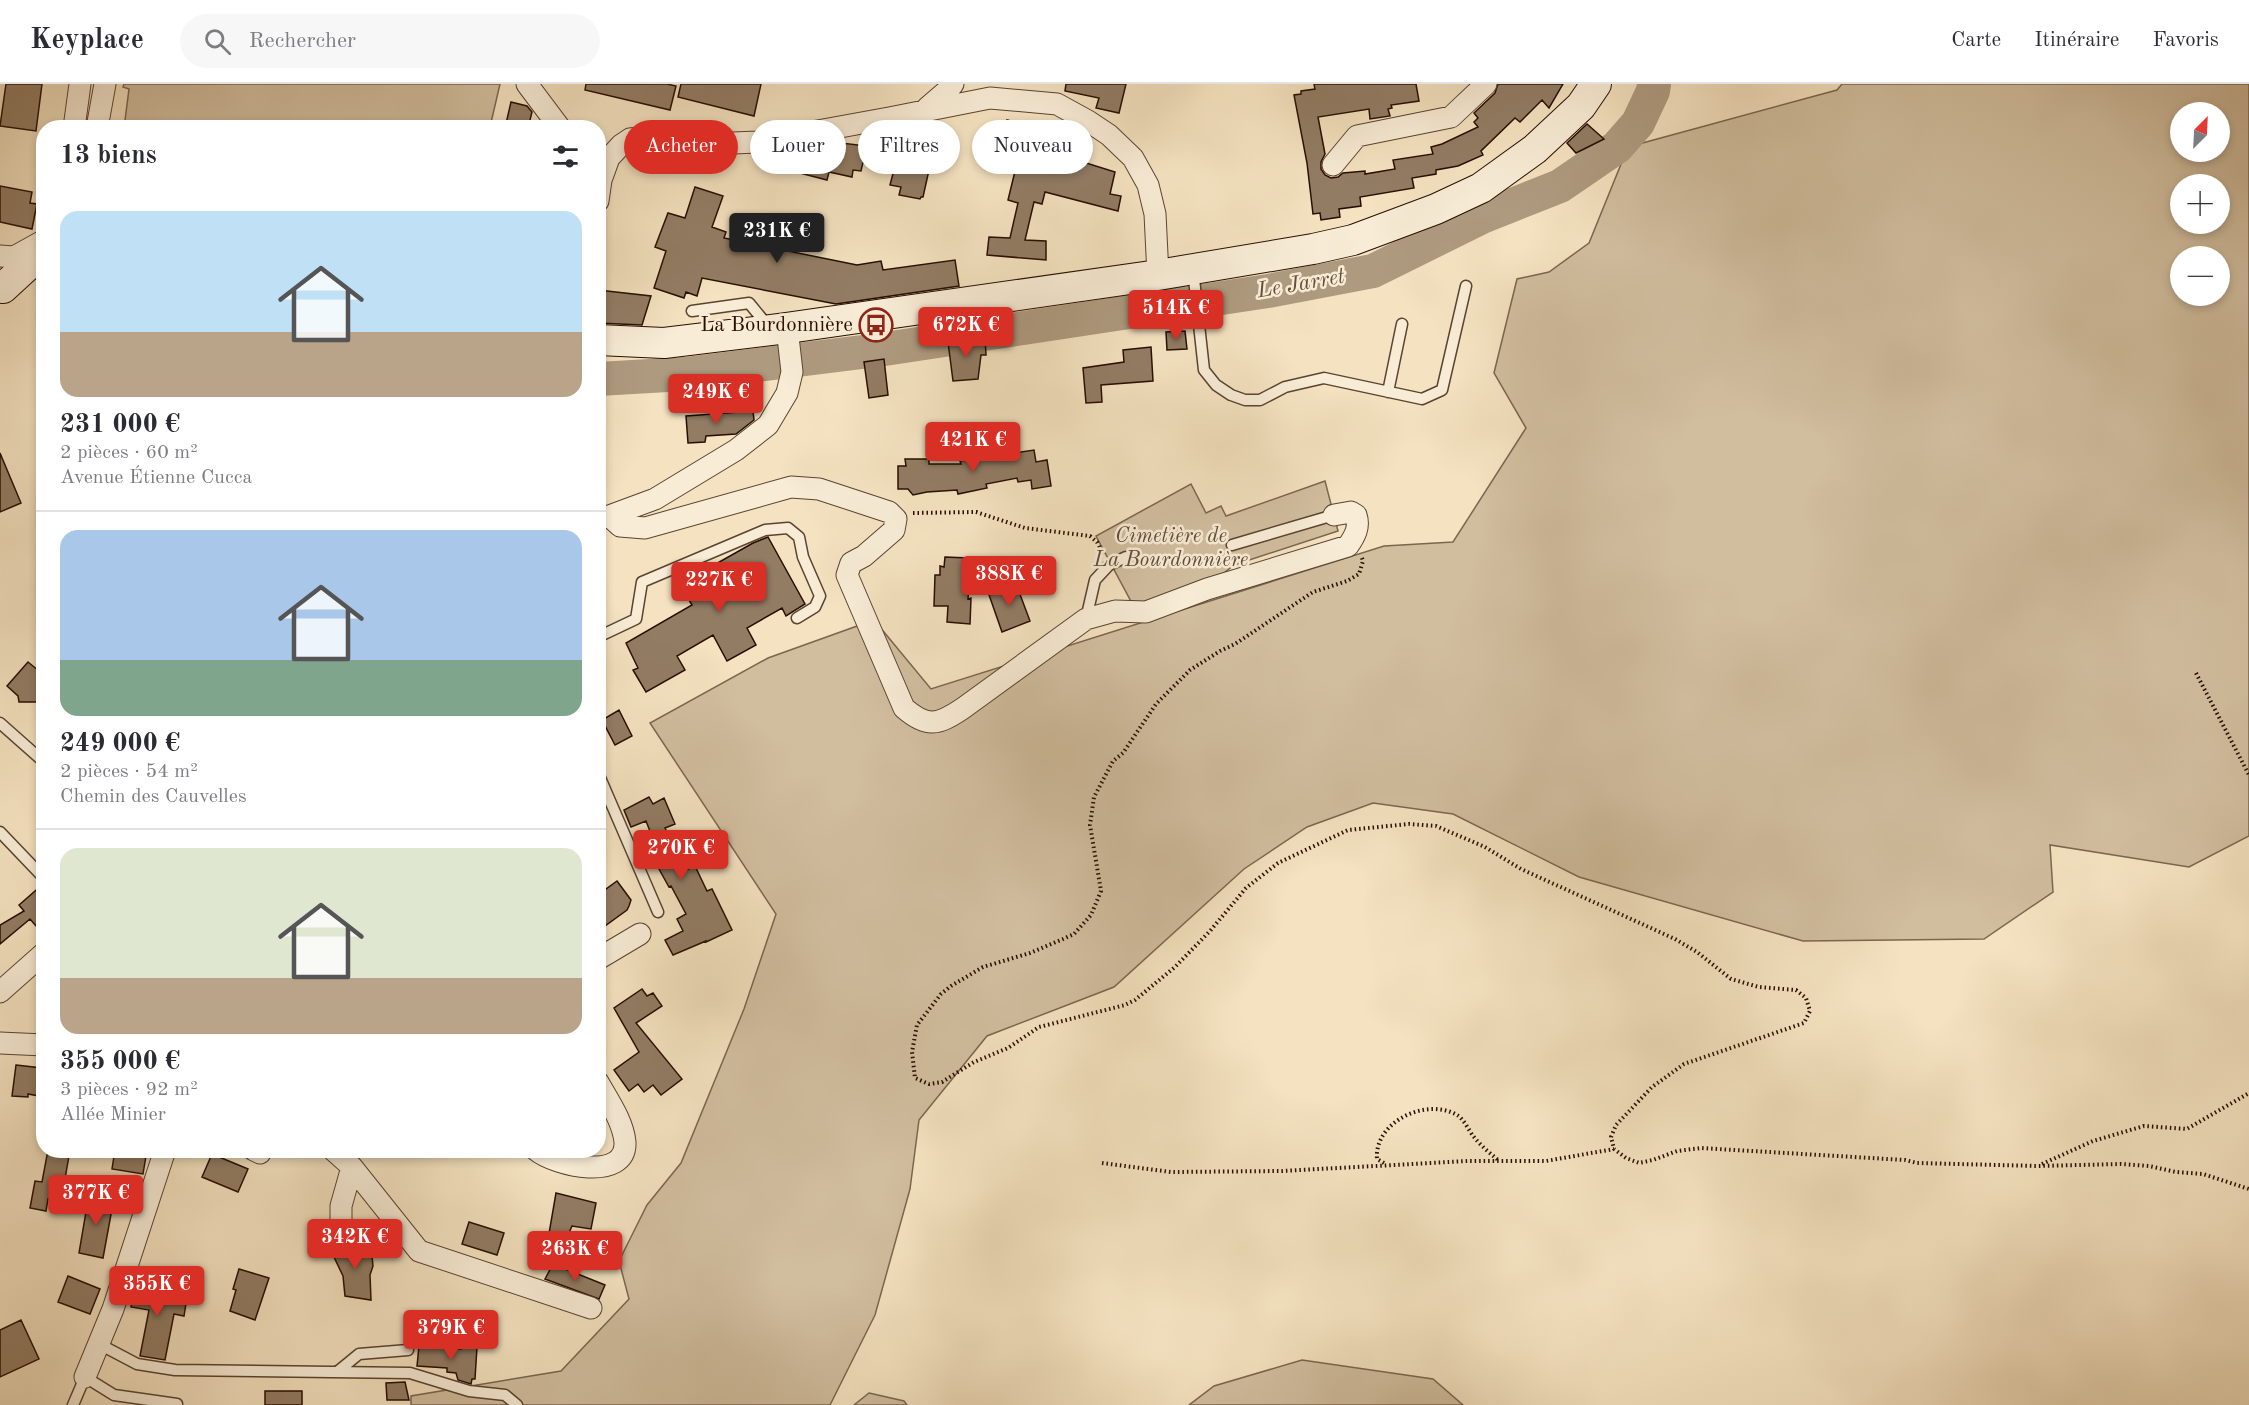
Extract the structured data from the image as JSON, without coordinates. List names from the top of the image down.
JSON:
{
  "water": ["Le Jarret"],
  "parks": ["Cimetière de La Bourdonnière"],
  "places": {
    "bus stop": ["La Bourdonnière"]
  },
  "north": "top right",
  "page": {
    "header": "Keyplace",
    "search": "Rechercher",
    "nav": ["Carte", "Itinéraire", "Favoris"],
    "map_buttons": ["+", "−"],
    "chip": [
      "Acheter",
      "Louer",
      "Filtres",
      "Nouveau"
    ],
    "heading": "13 biens",
    "list": [
      {
        "name": "231 000 €",
        "note": "2 pièces · 60 m² · Avenue Étienne Cucca"
      },
      {
        "name": "249 000 €",
        "note": "2 pièces · 54 m² · Chemin des Cauvelles"
      },
      {
        "name": "355 000 €",
        "note": "3 pièces · 92 m² · Allée Minier"
      }
    ],
    "price": [
      "231K €",
      "514K €",
      "672K €",
      "249K €",
      "421K €",
      "388K €",
      "227K €",
      "270K €",
      "377K €",
      "342K €",
      "263K €",
      "355K €",
      "379K €"
    ]
  }
}
